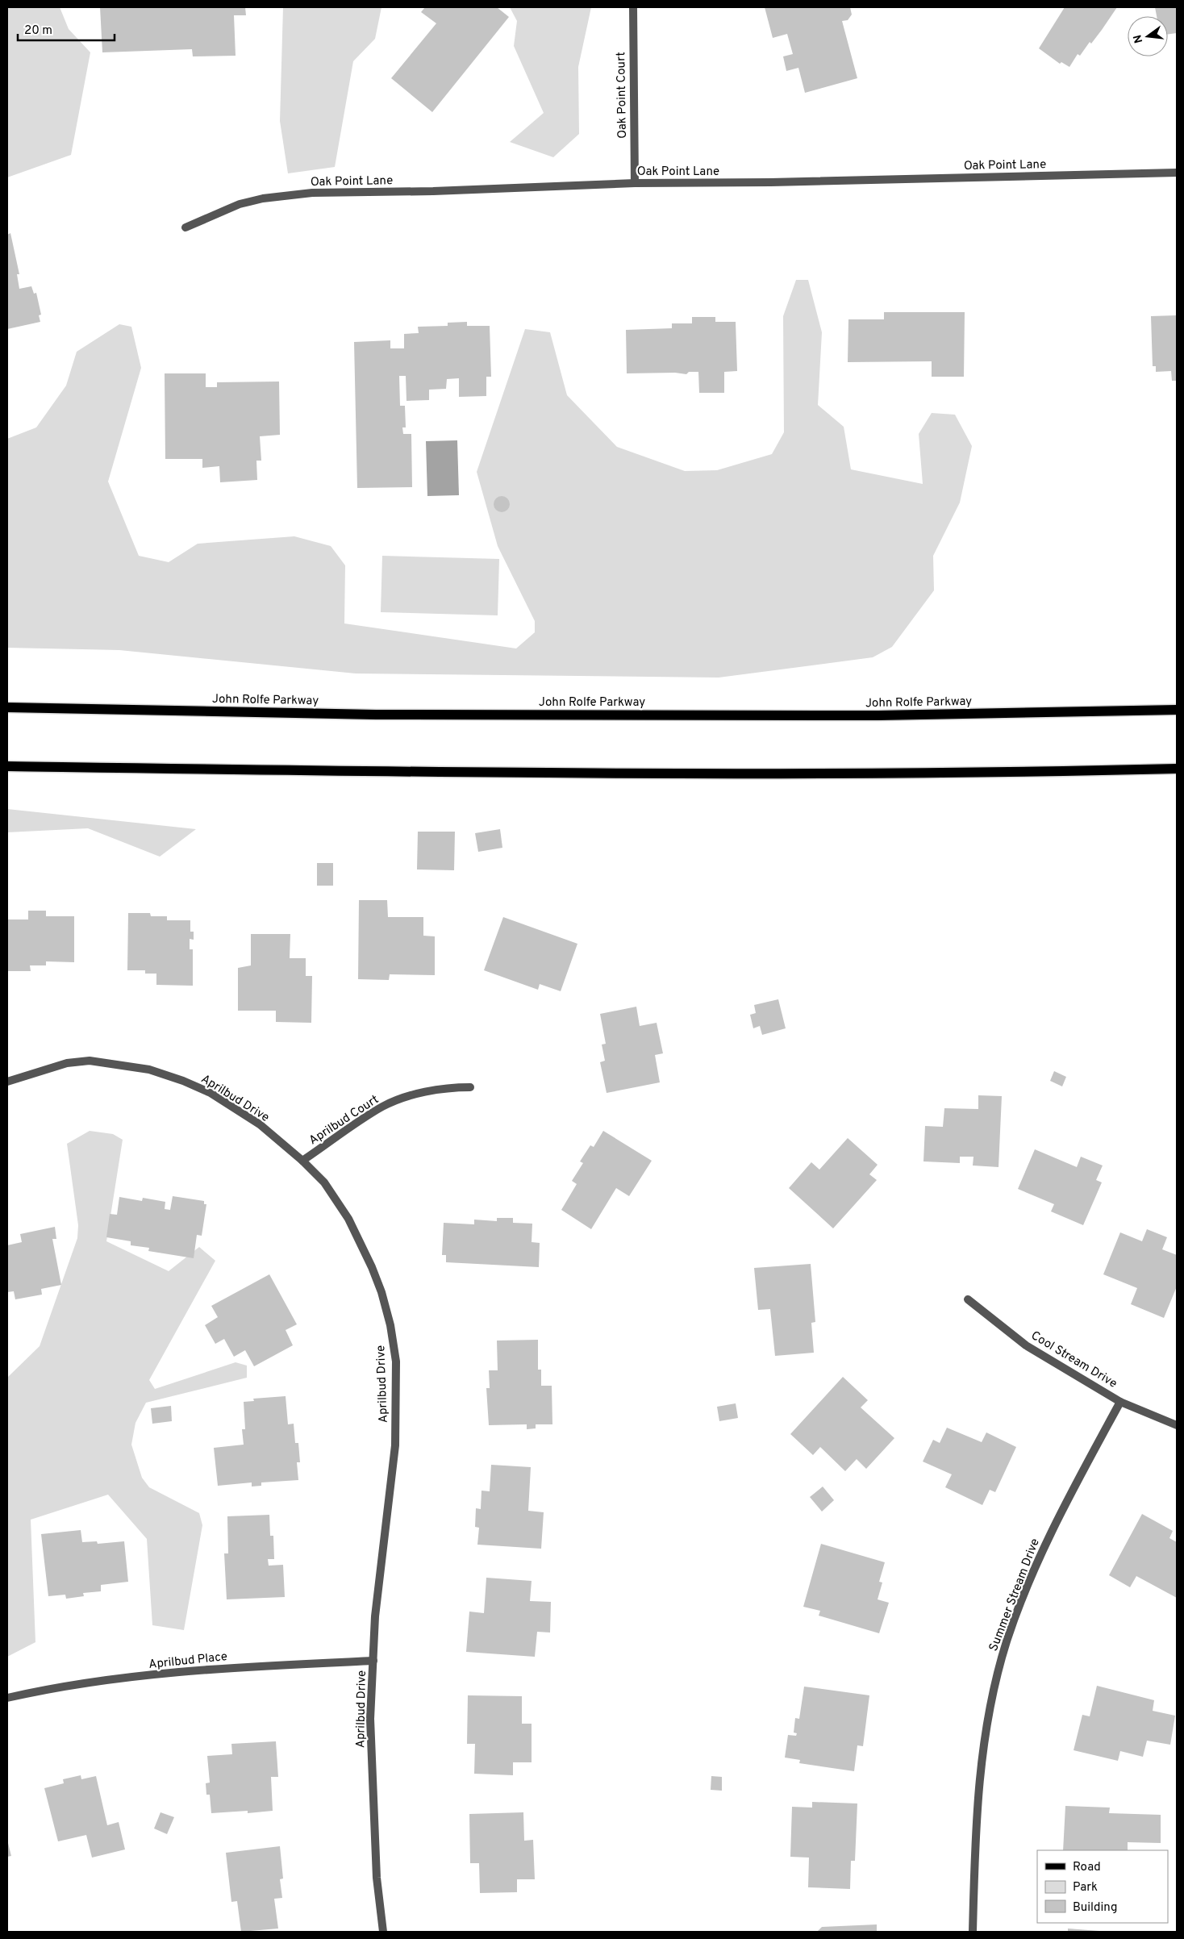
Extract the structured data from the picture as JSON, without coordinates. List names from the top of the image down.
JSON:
{
  "streets": {
    "main road": ["John Rolfe Parkway"],
    "street": [
      "Oak Point Court",
      "Oak Point Lane",
      "Aprilbud Drive",
      "Aprilbud Court",
      "Cool Stream Drive",
      "Summer Stream Drive",
      "Aprilbud Place"
    ]
  },
  "crossings": [
    ["Oak Point Court", "Oak Point Lane"],
    ["Aprilbud Drive", "Aprilbud Court"],
    ["Aprilbud Drive", "Aprilbud Place"],
    ["Cool Stream Drive", "Summer Stream Drive"]
  ],
  "legend": ["Road", "Park", "Building"],
  "scale_bar": "20 m",
  "north": "left"
}
